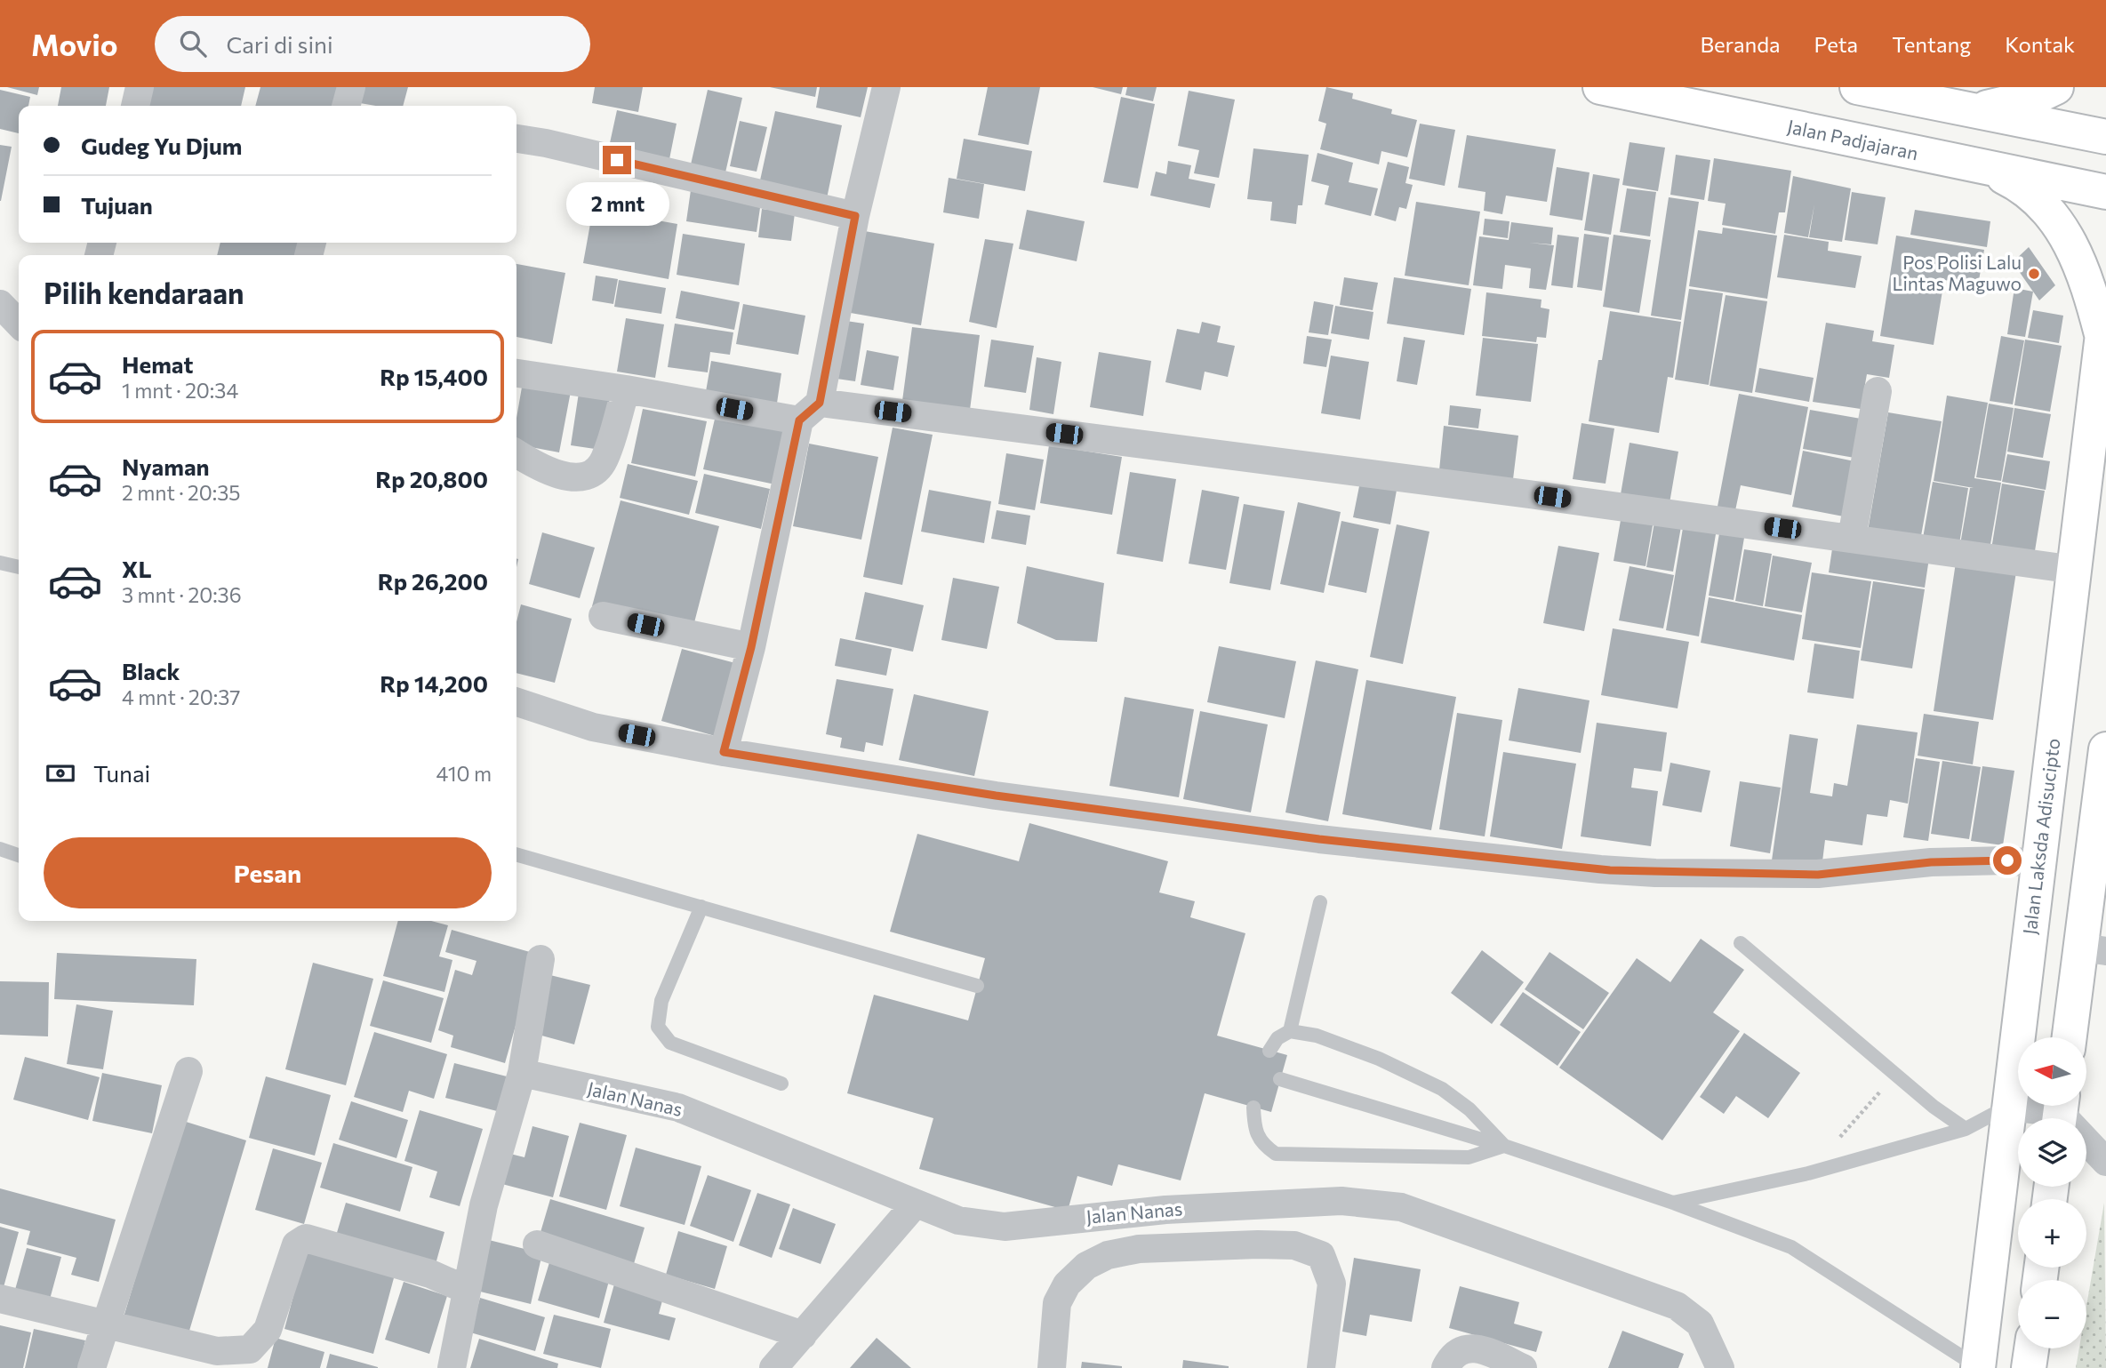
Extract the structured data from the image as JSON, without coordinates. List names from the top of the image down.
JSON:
{
  "streets": {
    "highway": ["Jalan Padjajaran", "Jalan Laksda Adisucipto"],
    "street": ["Jalan Nanas"]
  },
  "places": ["Pos Polisi Lalu Lintas Maguwo"],
  "north": "left",
  "page": {
    "header": "Movio",
    "search": "Cari di sini",
    "nav": [
      "Beranda",
      "Peta",
      "Tentang",
      "Kontak"
    ],
    "banner": ["Gudeg Yu Djum", "Tujuan"],
    "bubble": "2 mnt",
    "heading": "Pilih kendaraan",
    "list": [
      {
        "name": "Hemat",
        "note": "1 mnt · 20:34",
        "value": "Rp 15,400"
      },
      {
        "name": "Nyaman",
        "note": "2 mnt · 20:35",
        "value": "Rp 20,800"
      },
      {
        "name": "XL",
        "note": "3 mnt · 20:36",
        "value": "Rp 26,200"
      },
      {
        "name": "Black",
        "note": "4 mnt · 20:37",
        "value": "Rp 14,200"
      }
    ],
    "pay": ["Tunai", "410 m"],
    "buttons": "Pesan",
    "map_buttons": ["+", "−"]
  }
}
